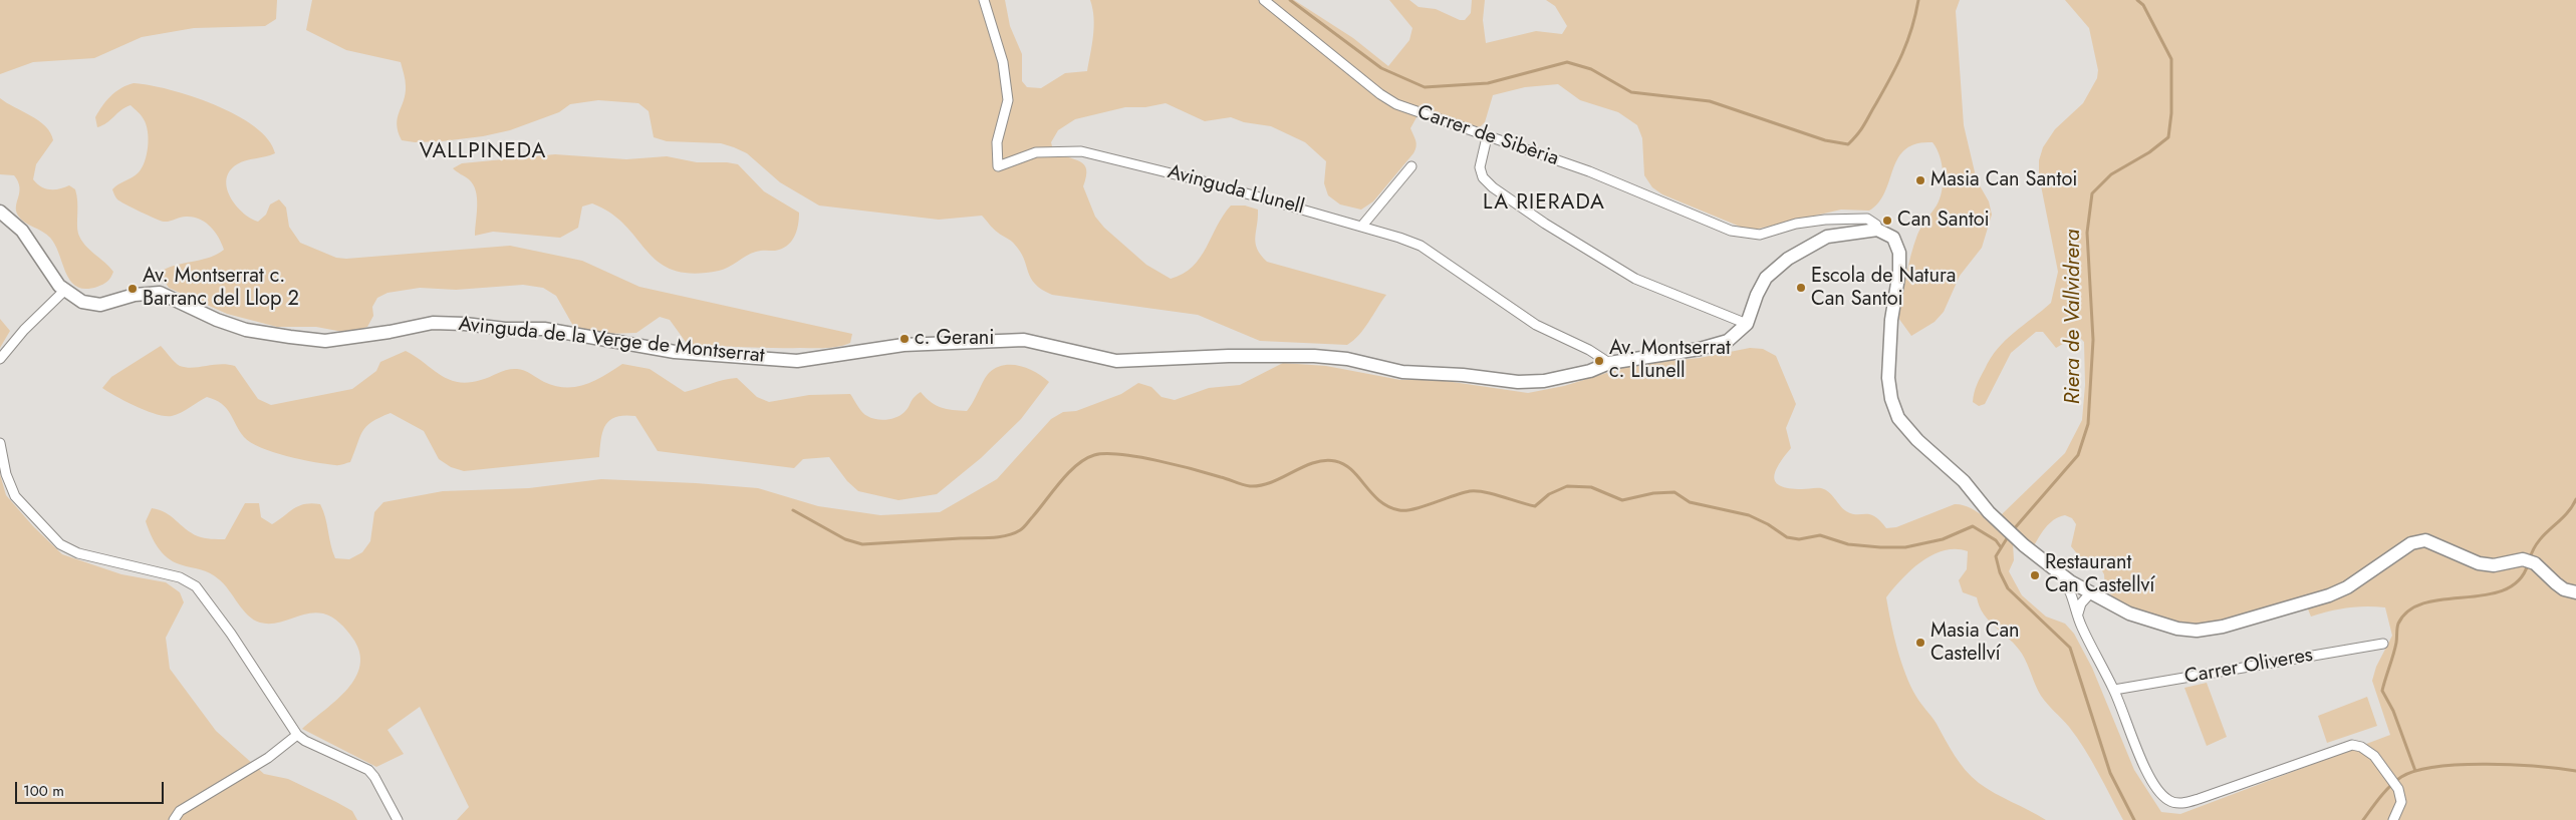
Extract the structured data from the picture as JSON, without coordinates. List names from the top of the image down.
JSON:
{
  "streets": {
    "street": [
      "Carrer de Sibèria",
      "Avinguda Llunell",
      "Avinguda de la Verge de Montserrat",
      "Carrer Oliveres"
    ]
  },
  "crossings": [
    ["Carrer de Sibèria", "Avinguda de la Verge de Montserrat"],
    ["Avinguda Llunell", "Avinguda de la Verge de Montserrat"]
  ],
  "districts": ["VALLPINEDA", "LA RIERADA"],
  "water": ["Riera de Vallvidrera"],
  "places": [
    "Masia Can Santoi",
    "Can Santoi",
    "Escola de Natura Can Santoi",
    "Av. Montserrat c. Barranc del Llop 2",
    "c. Gerani",
    "Av. Montserrat c. Llunell",
    "Restaurant Can Castellví",
    "Masia Can Castellví"
  ],
  "scale_bar": "100 m"
}
